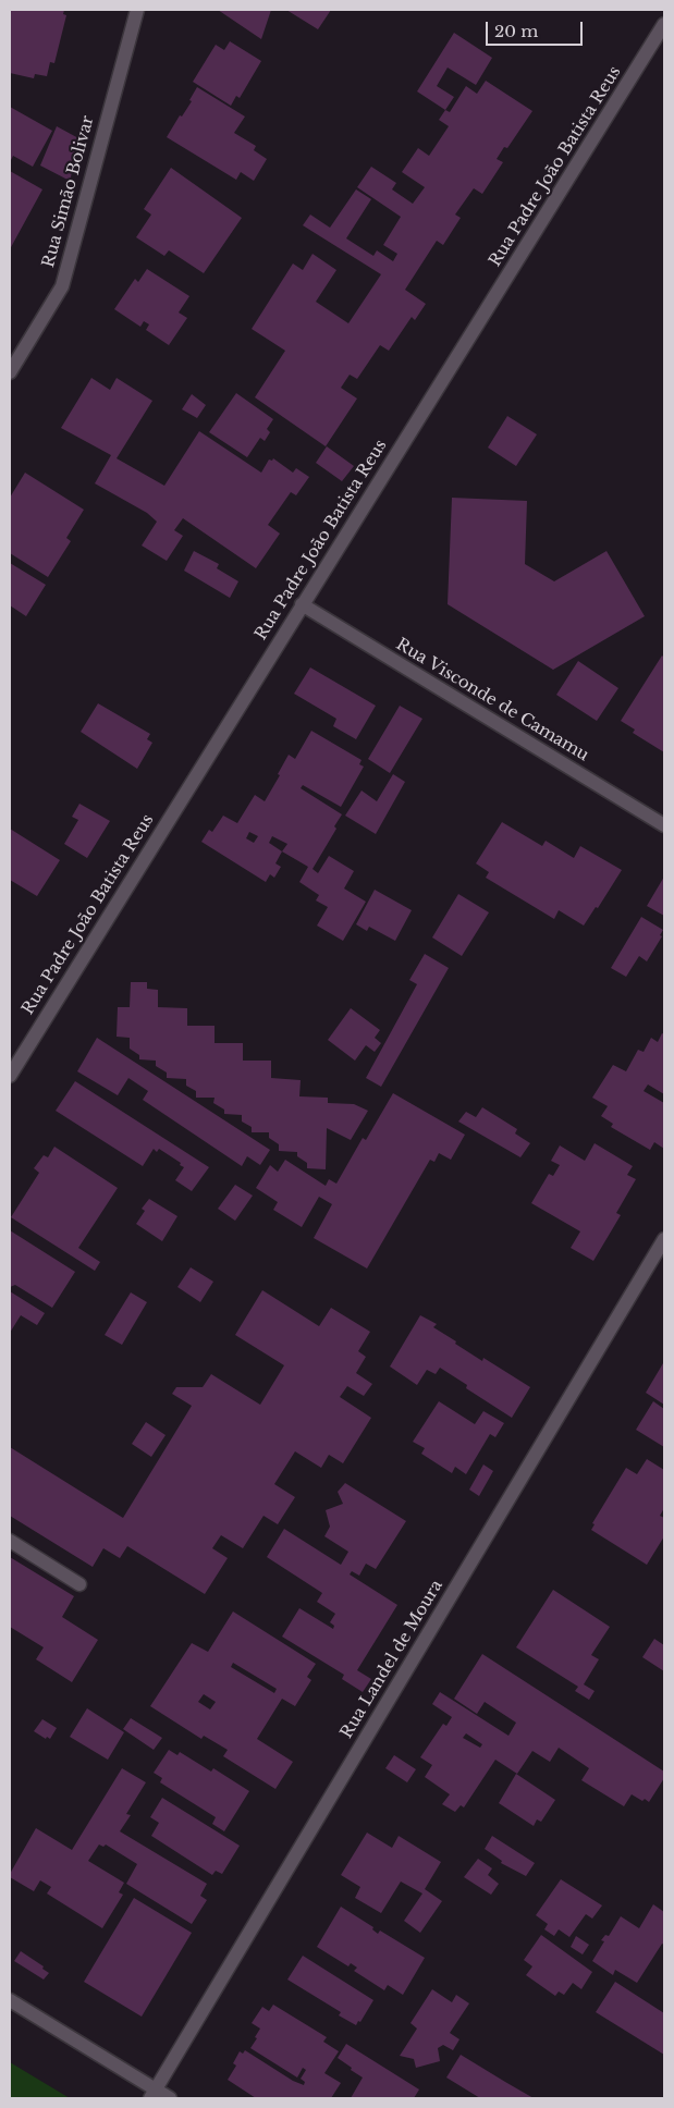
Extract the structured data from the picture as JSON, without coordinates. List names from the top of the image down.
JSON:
{
  "streets": {
    "street": [
      "Rua Padre João Batista Reus",
      "Rua Simão Bolivar",
      "Rua Visconde de Camamu",
      "Rua Landel de Moura"
    ]
  },
  "crossings": [
    ["Rua Padre João Batista Reus", "Rua Visconde de Camamu"]
  ],
  "scale_bar": "20 m"
}
